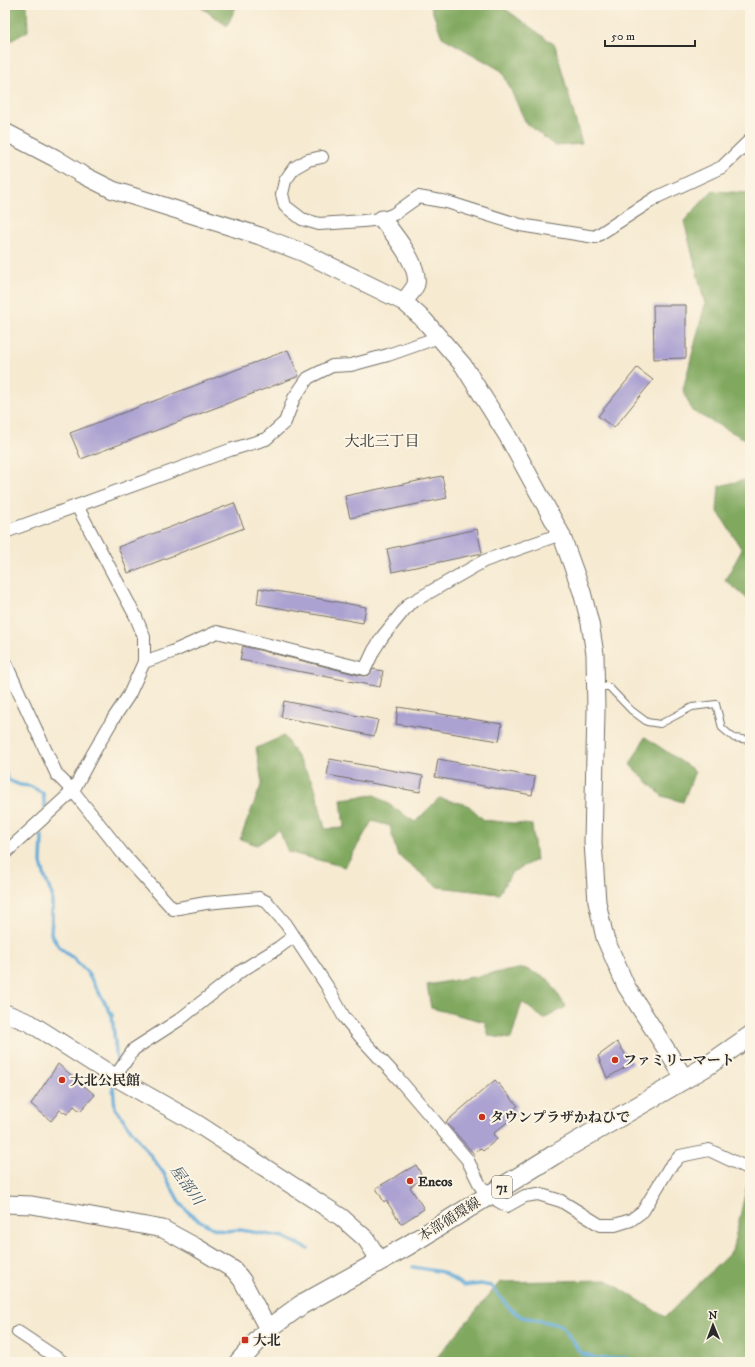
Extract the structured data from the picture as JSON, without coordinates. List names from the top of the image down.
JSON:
{
  "streets": {
    "main road": ["71", "本部循環線"]
  },
  "districts": ["大北三丁目"],
  "water": ["屋部川"],
  "places": {
    "other": [
      "ファミリーマート",
      "大北公民館",
      "タウンプラザかねひで",
      "Eneos"
    ],
    "transit": ["大北"]
  },
  "scale_bar": "50 m",
  "north": "top"
}
